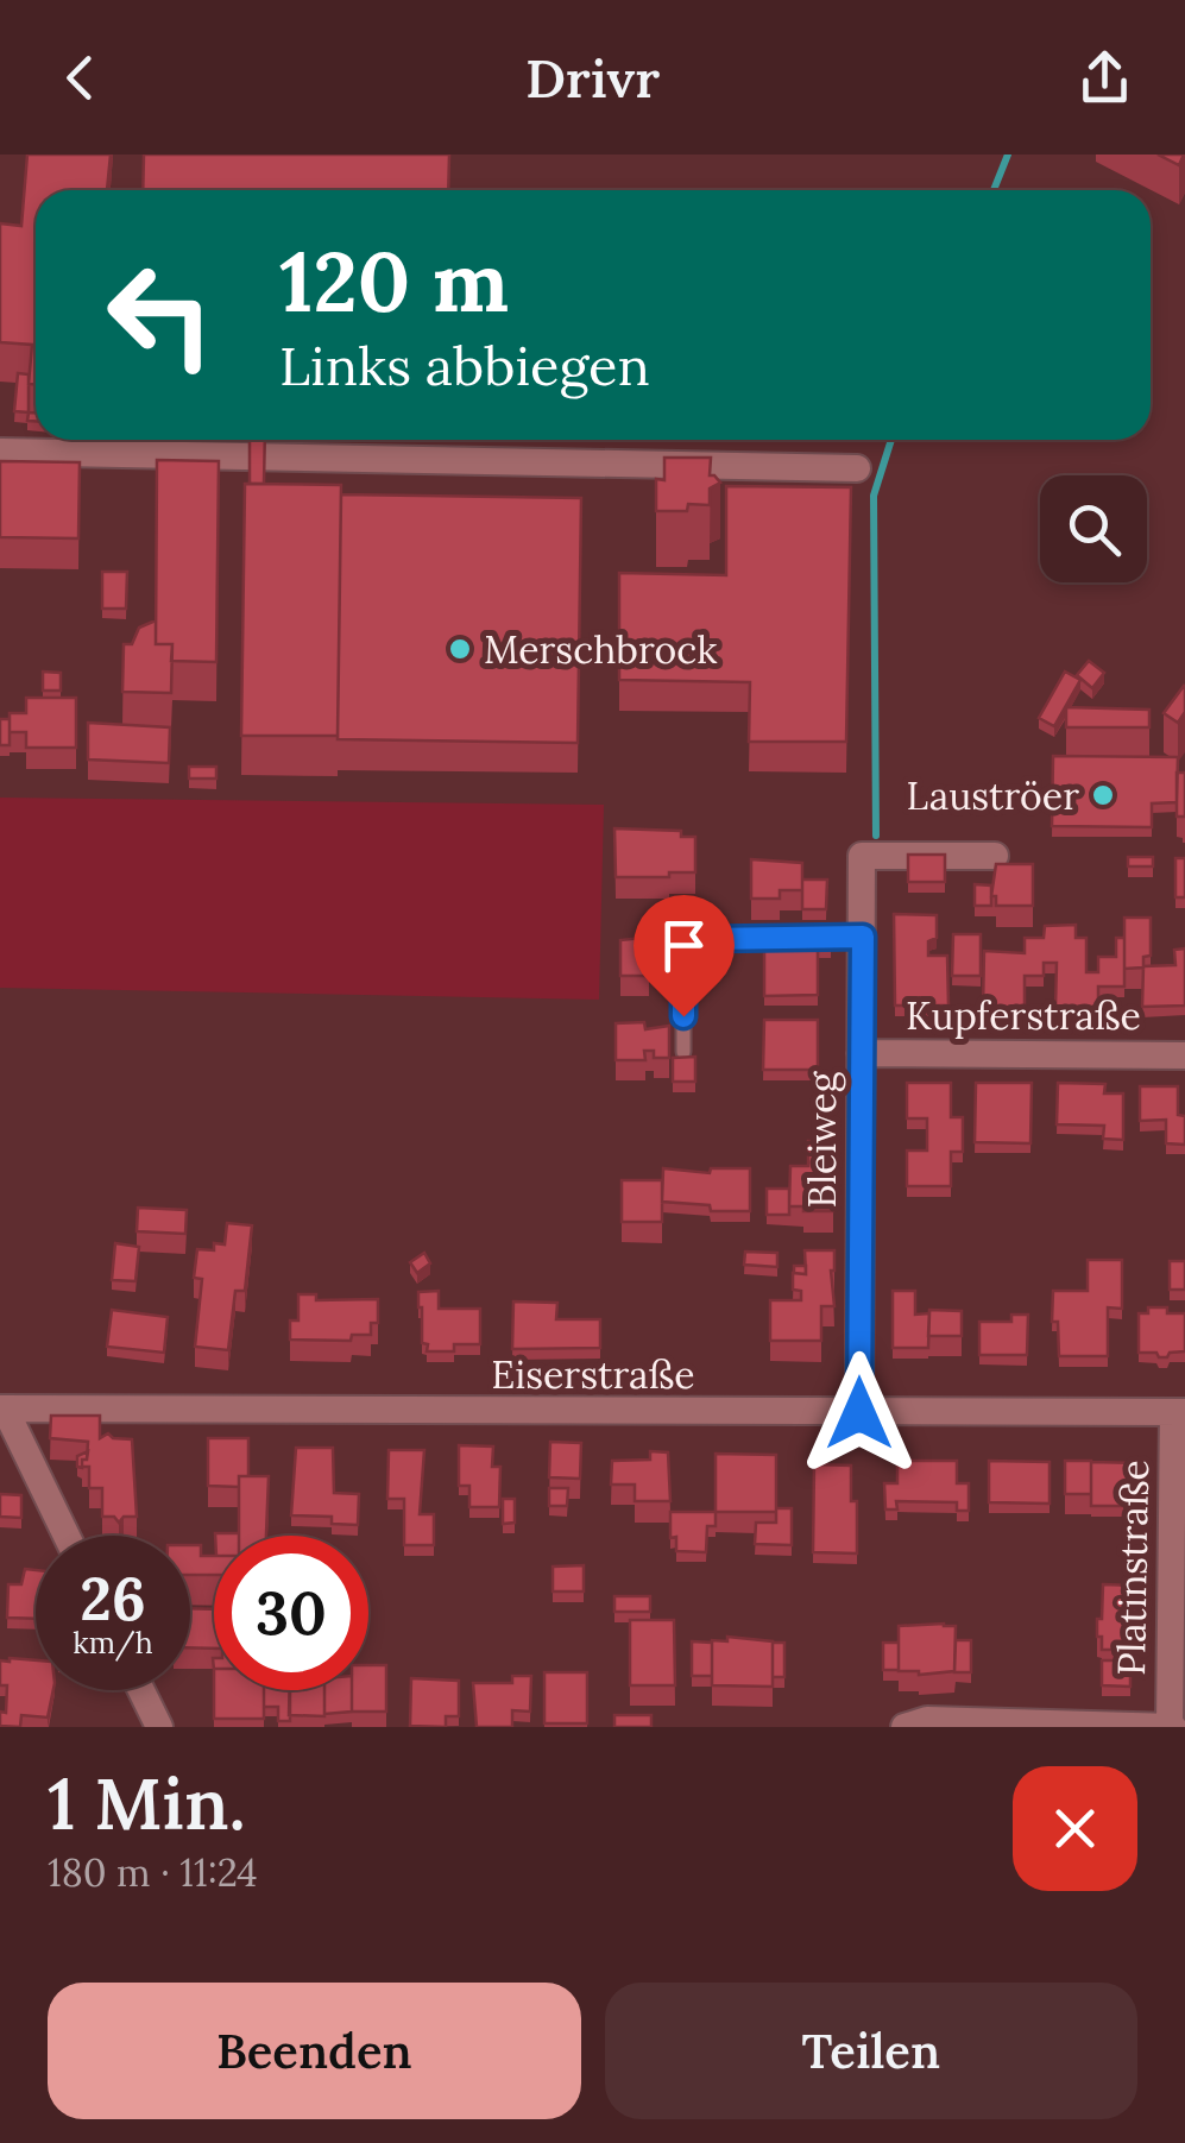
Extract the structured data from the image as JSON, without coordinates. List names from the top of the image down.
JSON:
{
  "streets": {
    "street": [
      "Kupferstraße",
      "Bleiweg",
      "Eiserstraße",
      "Platinstraße"
    ]
  },
  "crossings": [
    ["Kupferstraße", "Bleiweg"],
    ["Bleiweg", "Eiserstraße"],
    ["Eiserstraße", "Platinstraße"]
  ],
  "places": ["Merschbrock", "Lauströer"],
  "page": {
    "header": "Drivr",
    "turn": ["120 m", "Links abbiegen"],
    "speed": "26 km/h",
    "limit": "30",
    "heading": ["1 Min.", "180 m · 11:24"],
    "buttons": ["Beenden", "Teilen"]
  }
}
